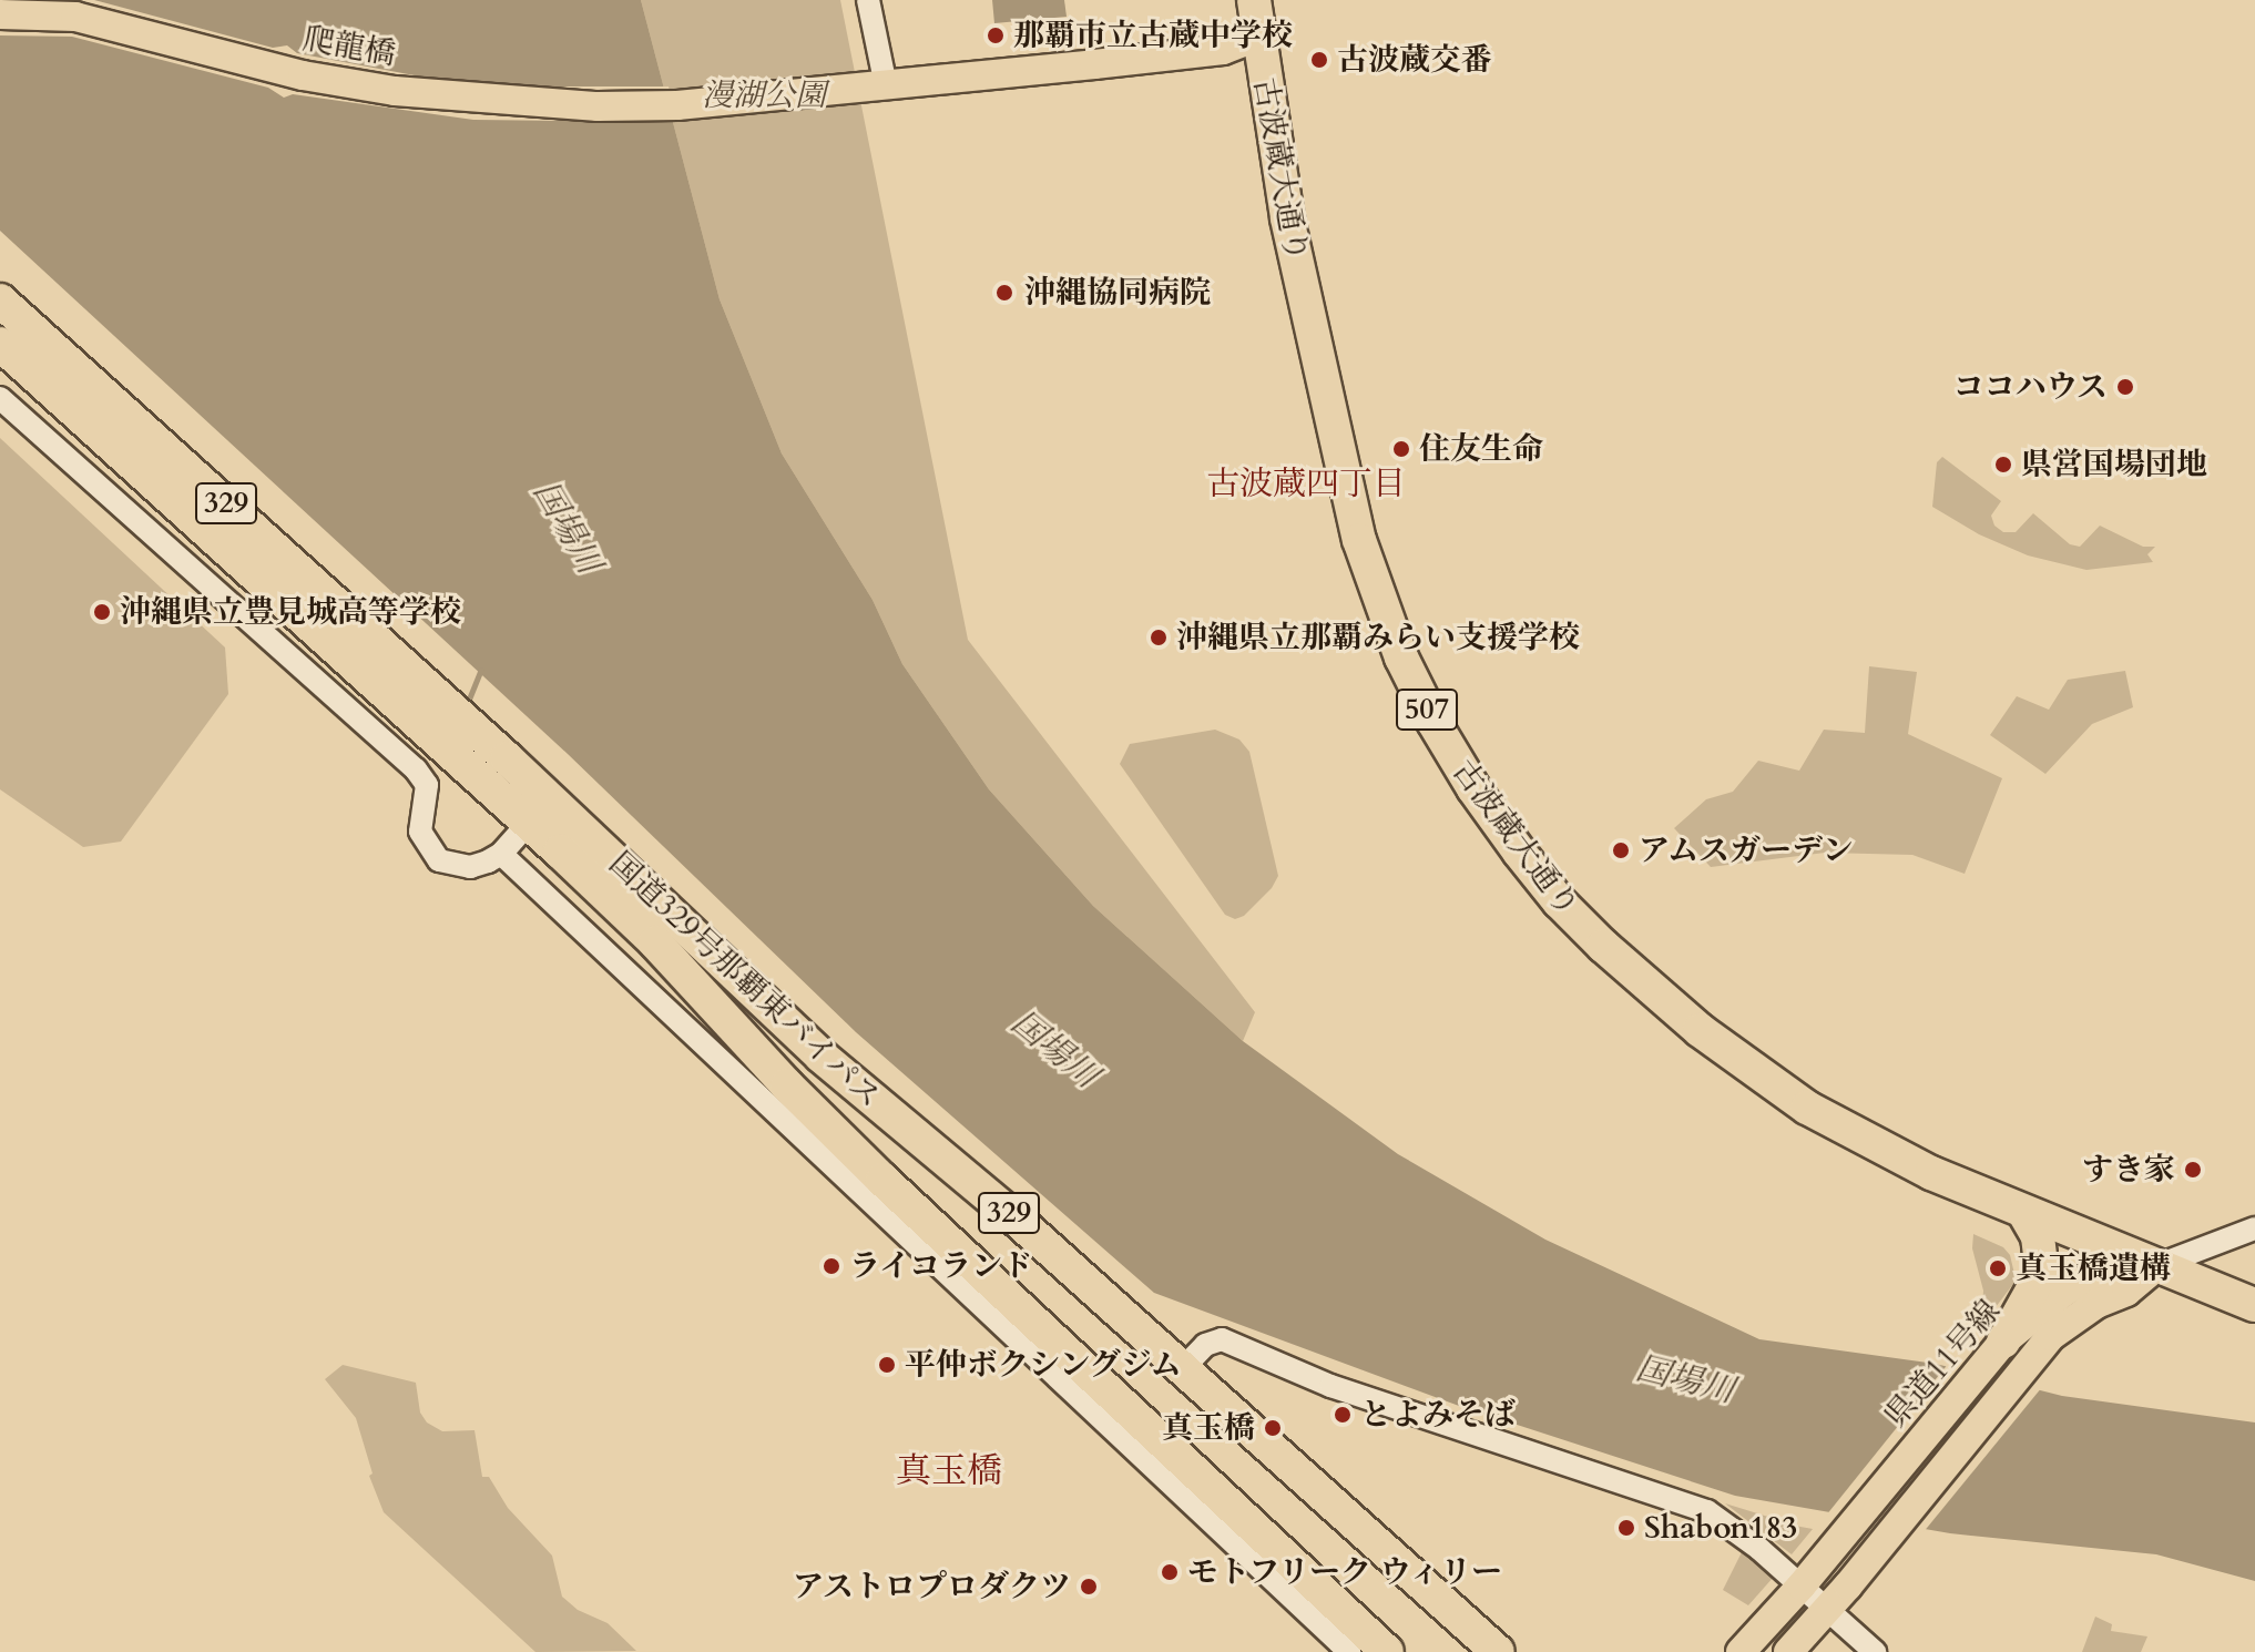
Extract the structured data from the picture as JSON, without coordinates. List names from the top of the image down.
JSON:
{
  "streets": {
    "highway": [
      "古波蔵大通り",
      "329",
      "507",
      "国道329号那覇東バイパス"
    ],
    "main road": ["爬龍橋", "県道11号線"]
  },
  "crossings": [
    ["爬龍橋", "古波蔵大通り"],
    ["古波蔵大通り", "県道11号線"]
  ],
  "districts": ["古波蔵四丁目", "真玉橋"],
  "water": ["国場川"],
  "parks": ["漫湖公園"],
  "places": [
    "那覇市立古蔵中学校",
    "古波蔵交番",
    "沖縄協同病院",
    "ココハウス",
    "住友生命",
    "県営国場団地",
    "沖縄県立豊見城高等学校",
    "沖縄県立那覇みらい支援学校",
    "アムスガーデン",
    "すき家",
    "ライコランド",
    "真玉橋遺構",
    "平仲ボクシングジム",
    "とよみそば",
    "真玉橋",
    "Shabon183",
    "モトフリーク ウィリー",
    "アストロプロダクツ"
  ]
}
